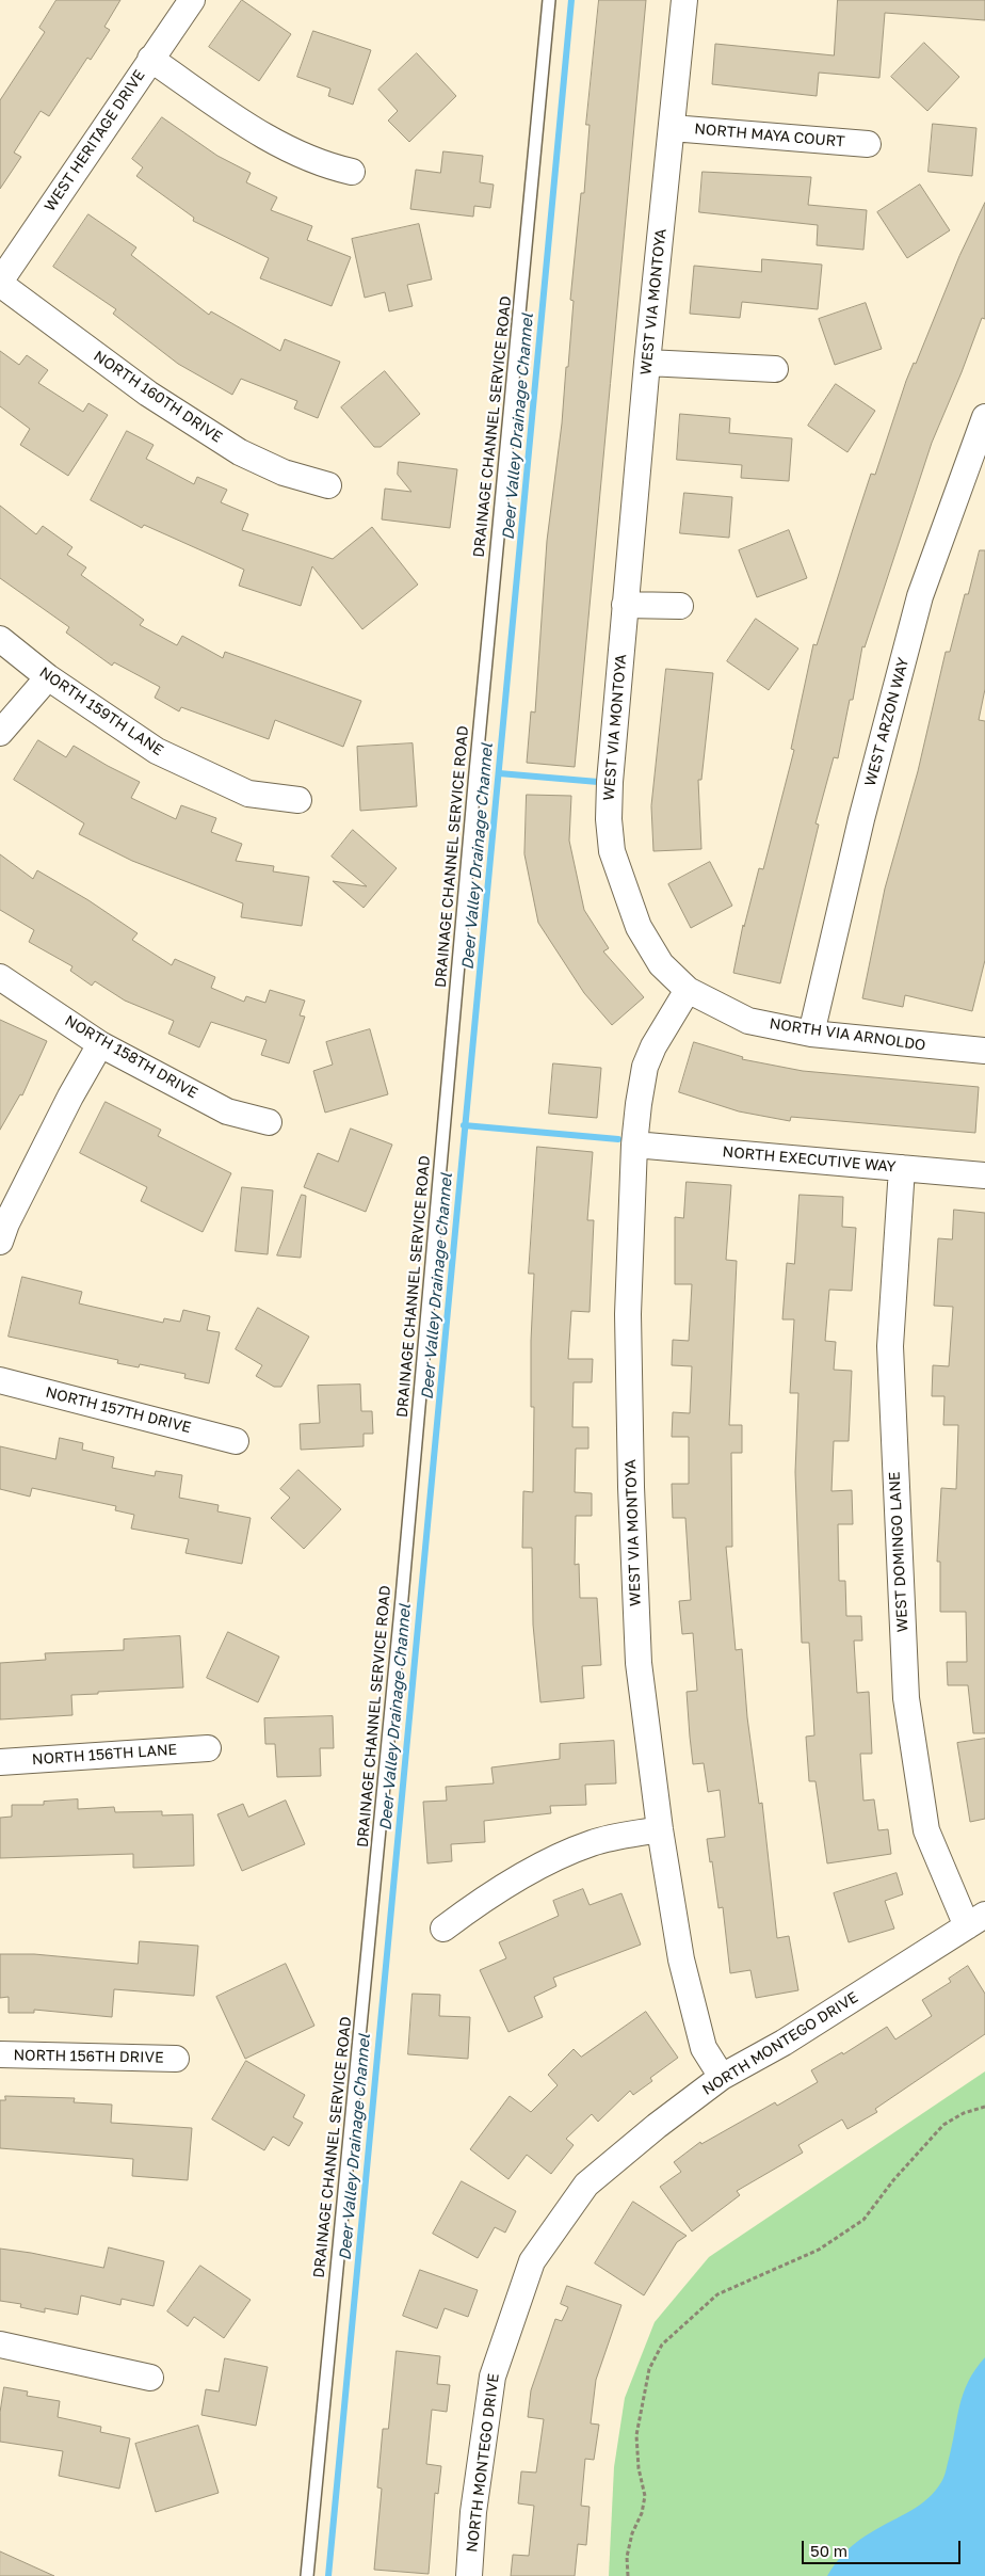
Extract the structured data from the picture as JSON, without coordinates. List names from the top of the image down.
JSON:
{
  "streets": {
    "street": [
      "NORTH MAYA COURT",
      "WEST HERITAGE DRIVE",
      "WEST VIA MONTOYA",
      "NORTH 160TH DRIVE",
      "NORTH 159TH LANE",
      "WEST ARZON WAY",
      "NORTH VIA ARNOLDO",
      "NORTH 158TH DRIVE",
      "NORTH EXECUTIVE WAY",
      "NORTH 157TH DRIVE",
      "WEST DOMINGO LANE",
      "NORTH 156TH LANE",
      "NORTH MONTEGO DRIVE",
      "NORTH 156TH DRIVE"
    ],
    "lane": ["DRAINAGE CHANNEL SERVICE ROAD"]
  },
  "crossings": [
    ["NORTH MAYA COURT", "WEST VIA MONTOYA"],
    ["WEST HERITAGE DRIVE", "NORTH 160TH DRIVE"],
    ["WEST VIA MONTOYA", "NORTH VIA ARNOLDO"],
    ["WEST VIA MONTOYA", "NORTH EXECUTIVE WAY"],
    ["WEST VIA MONTOYA", "NORTH MONTEGO DRIVE"],
    ["WEST ARZON WAY", "NORTH VIA ARNOLDO"],
    ["NORTH EXECUTIVE WAY", "WEST DOMINGO LANE"],
    ["WEST DOMINGO LANE", "NORTH MONTEGO DRIVE"]
  ],
  "water": ["Deer Valley Drainage Channel"],
  "scale_bar": "50 m"
}
